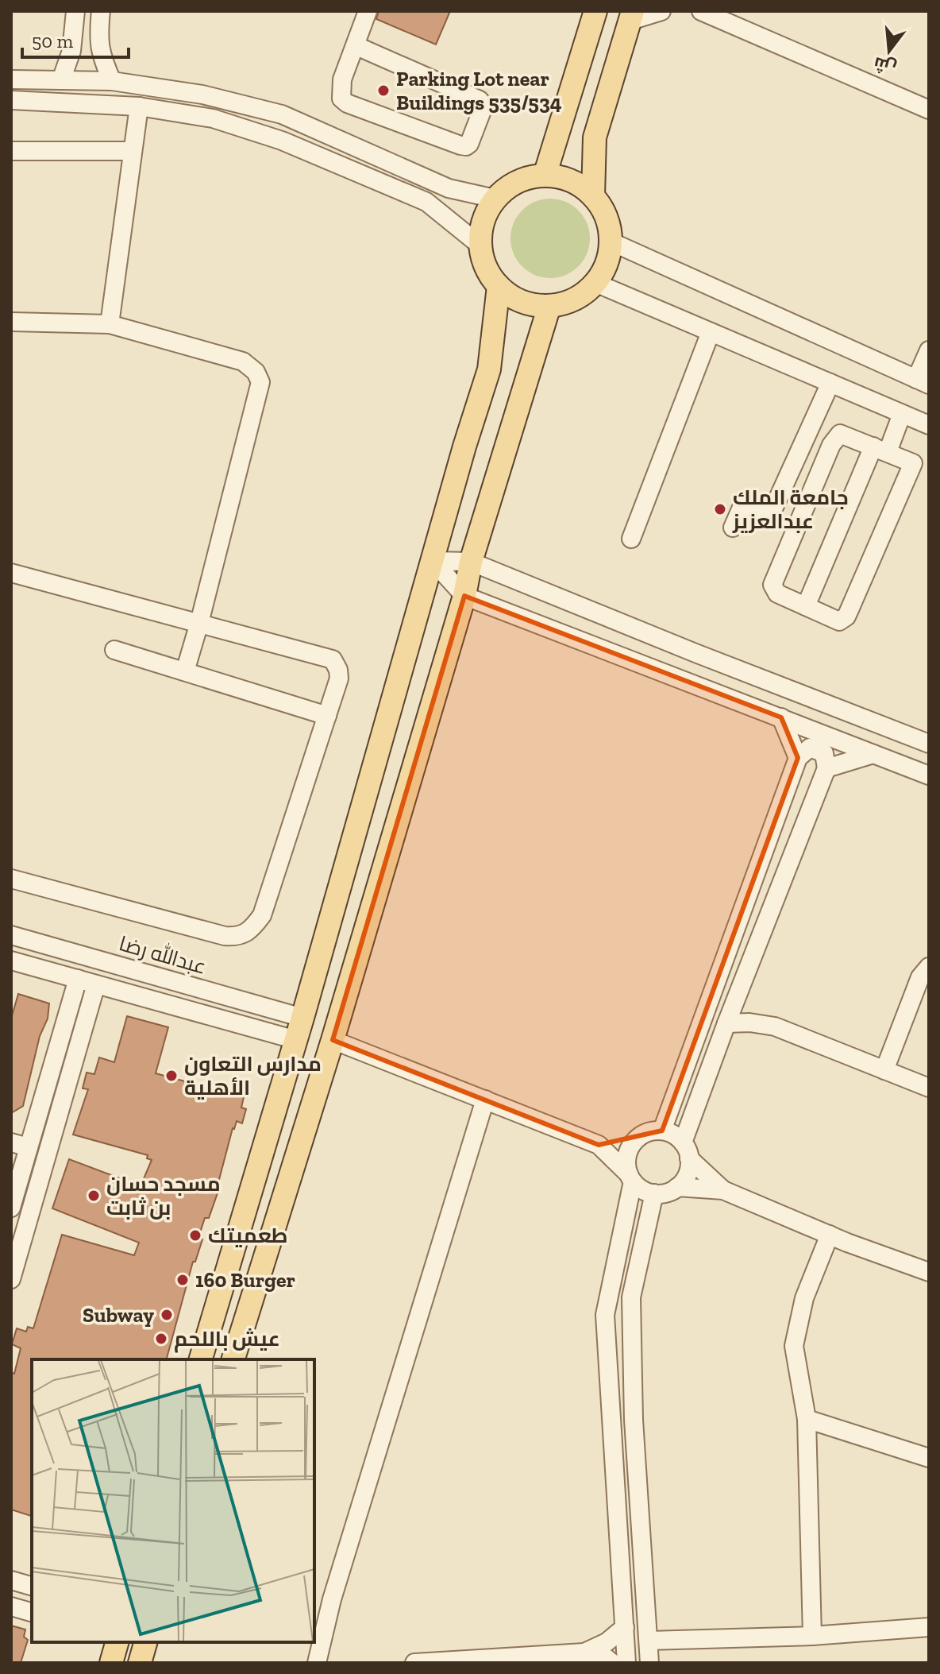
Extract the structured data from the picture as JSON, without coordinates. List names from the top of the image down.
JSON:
{
  "streets": {
    "street": ["عبدالله رضا"]
  },
  "places": [
    "Parking Lot near Buildings 535/534",
    "جامعة الملك عبدالعزيز",
    "مدارس التعاون الأهلية",
    "مسجد حسان بن ثابت",
    "طعميتك",
    "160 Burger",
    "Subway",
    "عيش باللحم"
  ],
  "scale_bar": "50 m",
  "north": "bottom"
}
